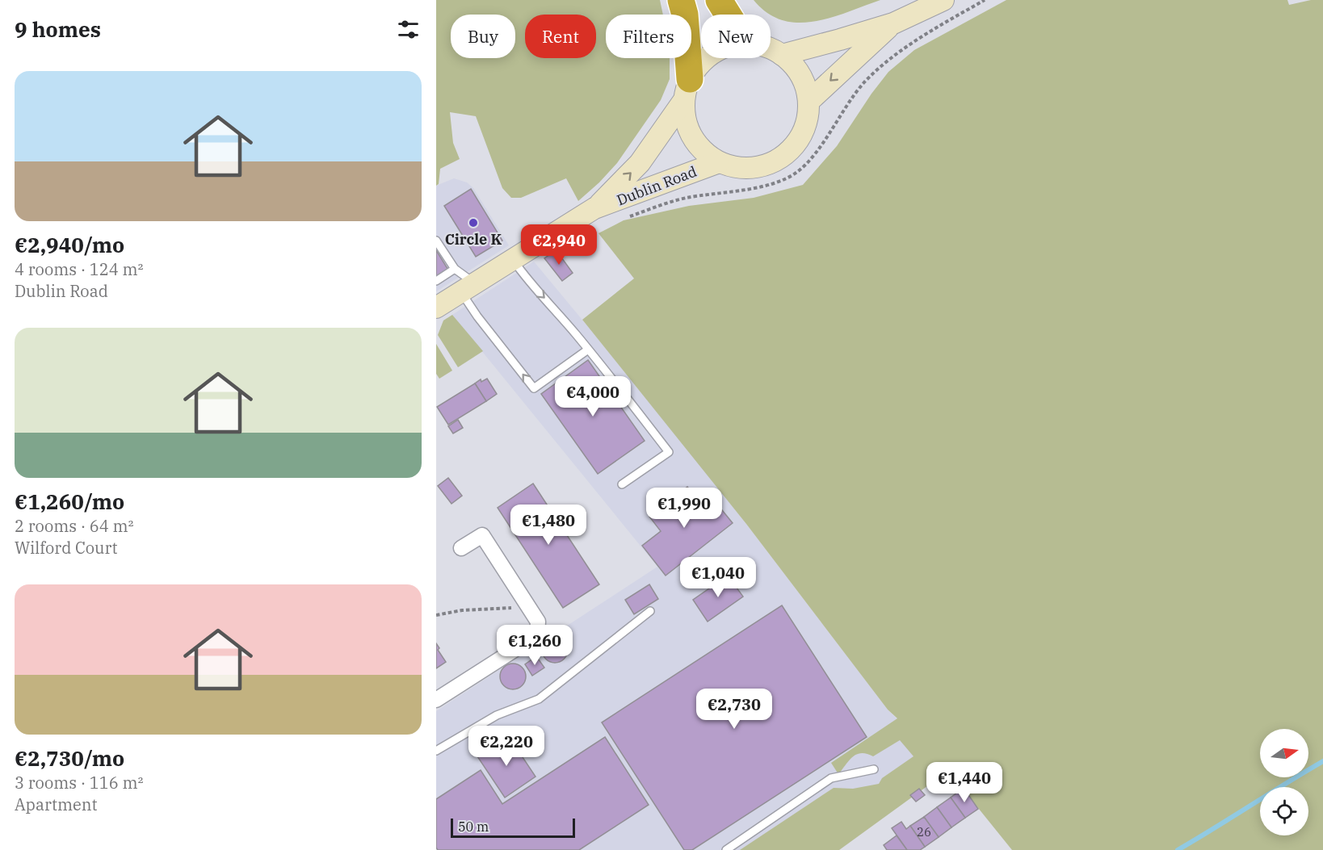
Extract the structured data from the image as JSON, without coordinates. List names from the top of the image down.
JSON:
{
  "streets": {
    "main road": ["Dublin Road"]
  },
  "places": ["Circle K"],
  "house_numbers": ["26"],
  "scale_bar": "50 m",
  "north": "right",
  "page": {
    "heading": "9 homes",
    "chip": [
      "Buy",
      "Rent",
      "Filters",
      "New"
    ],
    "list": [
      {
        "name": "€2,940/mo",
        "note": "4 rooms · 124 m² · Dublin Road"
      },
      {
        "name": "€1,260/mo",
        "note": "2 rooms · 64 m² · Wilford Court"
      },
      {
        "name": "€2,730/mo",
        "note": "3 rooms · 116 m² · Apartment"
      }
    ],
    "price": [
      "€2,940",
      "€4,000",
      "€1,990",
      "€1,480",
      "€1,040",
      "€1,260",
      "€2,730",
      "€2,220",
      "€1,440"
    ],
    "scale": "50 m"
  }
}
